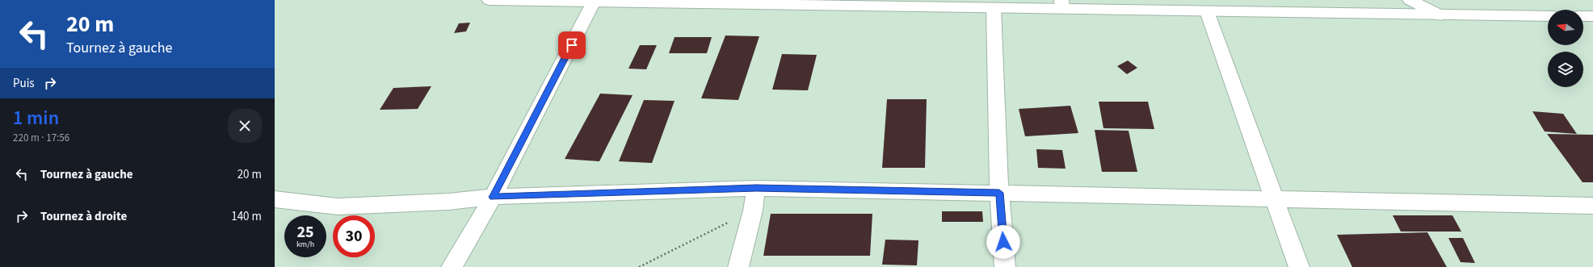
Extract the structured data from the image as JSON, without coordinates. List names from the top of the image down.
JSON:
{
  "north": "left",
  "page": {
    "turn": ["20 m", "Tournez à gauche"],
    "then": "Puis",
    "heading": ["1 min", "220 m · 17:56"],
    "list": [
      {
        "name": "Tournez à gauche",
        "value": "20 m"
      },
      {
        "name": "Tournez à droite",
        "value": "140 m"
      }
    ],
    "speed": "25 km/h",
    "limit": "30"
  }
}
